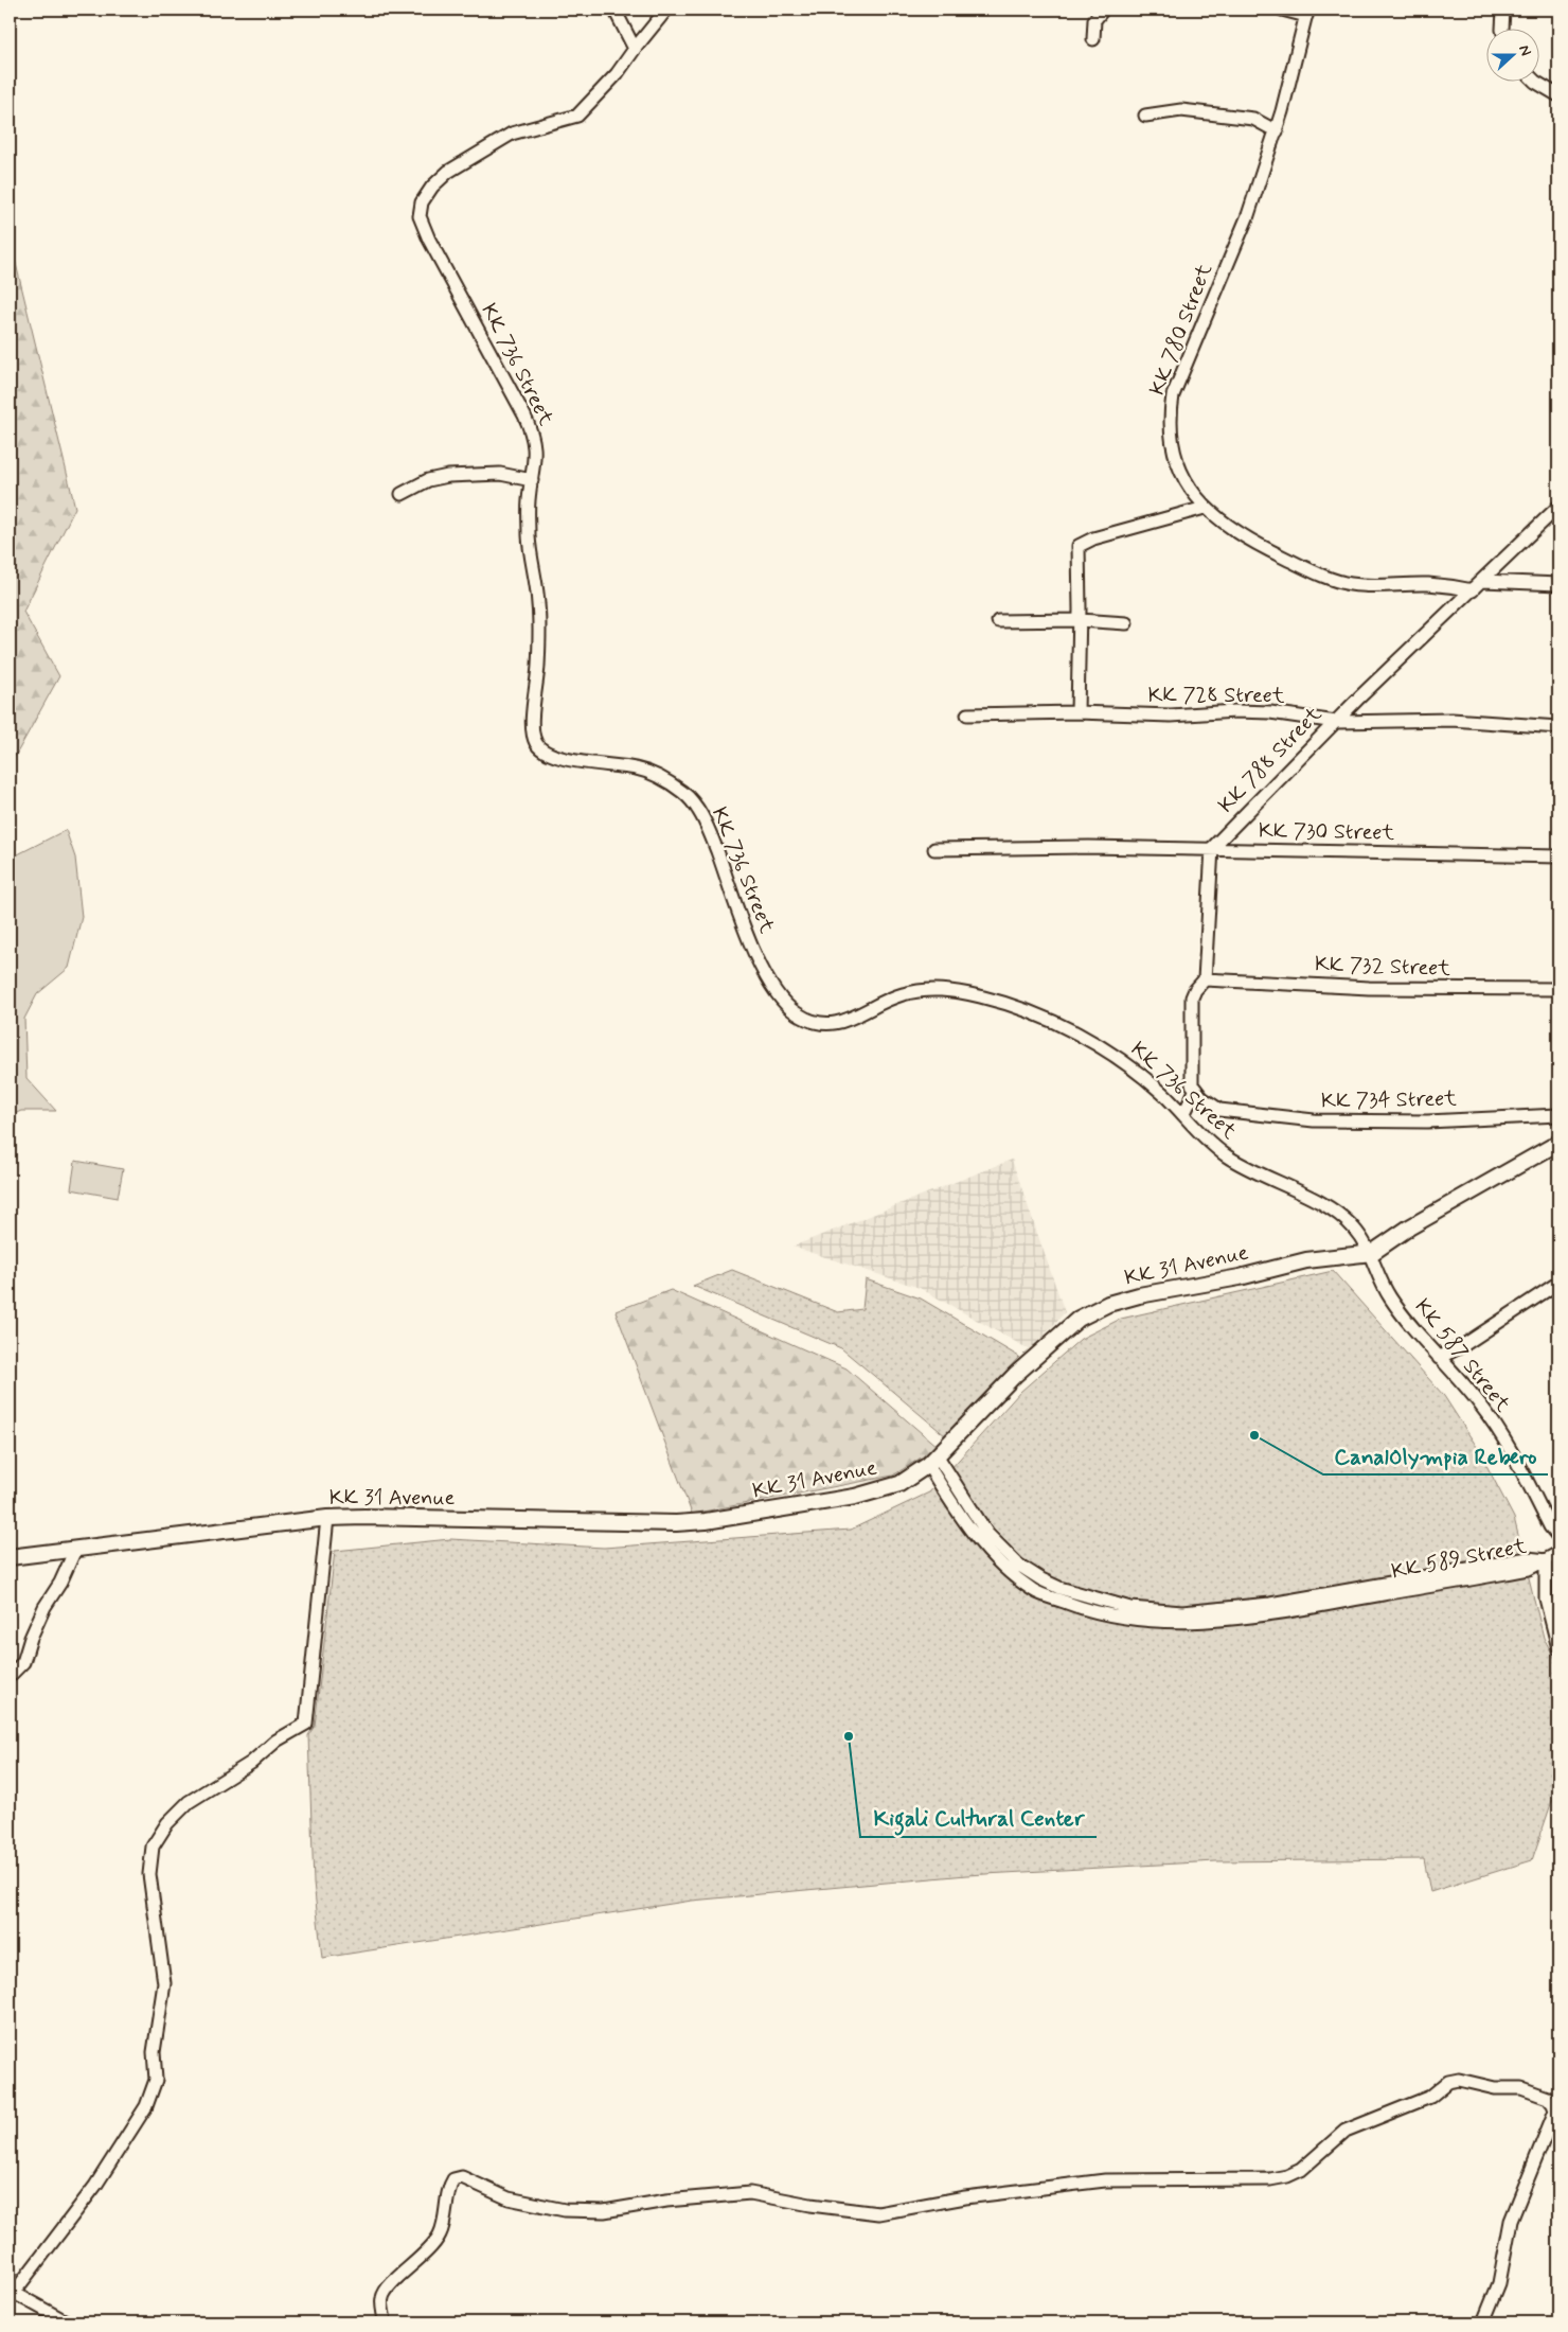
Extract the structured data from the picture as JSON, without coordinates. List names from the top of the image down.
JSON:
{
  "streets": {
    "main road": ["KK 31 Avenue"],
    "street": [
      "KK 780 Street",
      "KK 736 Street",
      "KK 728 Street",
      "KK 788 Street",
      "KK 730 Street",
      "KK 732 Street",
      "KK 734 Street",
      "KK 587 Street",
      "KK 589 Street"
    ]
  },
  "crossings": [
    ["KK 780 Street", "KK 788 Street"],
    ["KK 736 Street", "KK 31 Avenue"],
    ["KK 736 Street", "KK 587 Street"],
    ["KK 728 Street", "KK 788 Street"],
    ["KK 788 Street", "KK 730 Street"],
    ["KK 31 Avenue", "KK 587 Street"],
    ["KK 31 Avenue", "KK 589 Street"]
  ],
  "places": ["CanalOlympia Rebero", "Kigali Cultural Center"],
  "north": "right"
}
